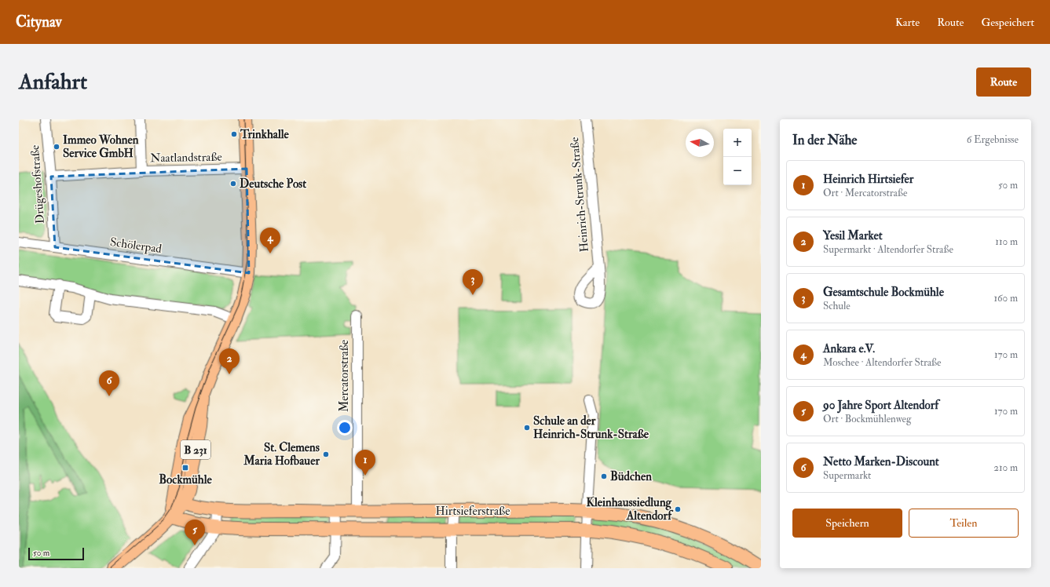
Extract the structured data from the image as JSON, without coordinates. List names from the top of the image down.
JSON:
{
  "streets": {
    "main road": ["B 231", "Hirtsieferstraße"],
    "street": [
      "Naatlandstraße",
      "Drügeshofstraße",
      "Heinrich-Strunk-Straße",
      "Schölerpad",
      "Mercatorstraße"
    ]
  },
  "crossings": [
    ["Naatlandstraße", "Drügeshofstraße"],
    ["Naatlandstraße", "B 231"],
    ["Drügeshofstraße", "Schölerpad"],
    ["Schölerpad", "B 231"],
    ["Mercatorstraße", "Hirtsieferstraße"],
    ["B 231", "Hirtsieferstraße"]
  ],
  "places": {
    "other": [
      "Trinkhalle",
      "Immeo Wohnen Service GmbH",
      "Deutsche Post",
      "Schule an der Heinrich-Strunk-Straße",
      "St. Clemens Maria Hofbauer",
      "Büdchen",
      "Kleinhaussiedlung Altendorf"
    ],
    "transit": ["Bockmühle"]
  },
  "scale_bar": "50 m",
  "north": "left",
  "page": {
    "header": "Citynav",
    "nav": ["Karte", "Route", "Gespeichert"],
    "buttons": [
      "Route",
      ["Speichern", "Teilen"]
    ],
    "title": "Anfahrt",
    "heading": ["In der Nähe", "6 Ergebnisse"],
    "map_buttons": ["+", "−"],
    "list": [
      {
        "mark": "1",
        "name": "Heinrich Hirtsiefer",
        "note": "Ort · Mercatorstraße",
        "value": "50 m"
      },
      {
        "mark": "2",
        "name": "Yesil Market",
        "note": "Supermarkt · Altendorfer Straße",
        "value": "110 m"
      },
      {
        "mark": "3",
        "name": "Gesamtschule Bockmühle",
        "note": "Schule",
        "value": "160 m"
      },
      {
        "mark": "4",
        "name": "Ankara e.V.",
        "note": "Moschee · Altendorfer Straße",
        "value": "170 m"
      },
      {
        "mark": "5",
        "name": "90 Jahre Sport Altendorf",
        "note": "Ort · Bockmühlenweg",
        "value": "170 m"
      },
      {
        "mark": "6",
        "name": "Netto Marken-Discount",
        "note": "Supermarkt",
        "value": "210 m"
      }
    ],
    "pins": [
      "4",
      "3",
      "2",
      "6",
      "1",
      "5"
    ],
    "scale": "50 m"
  }
}
